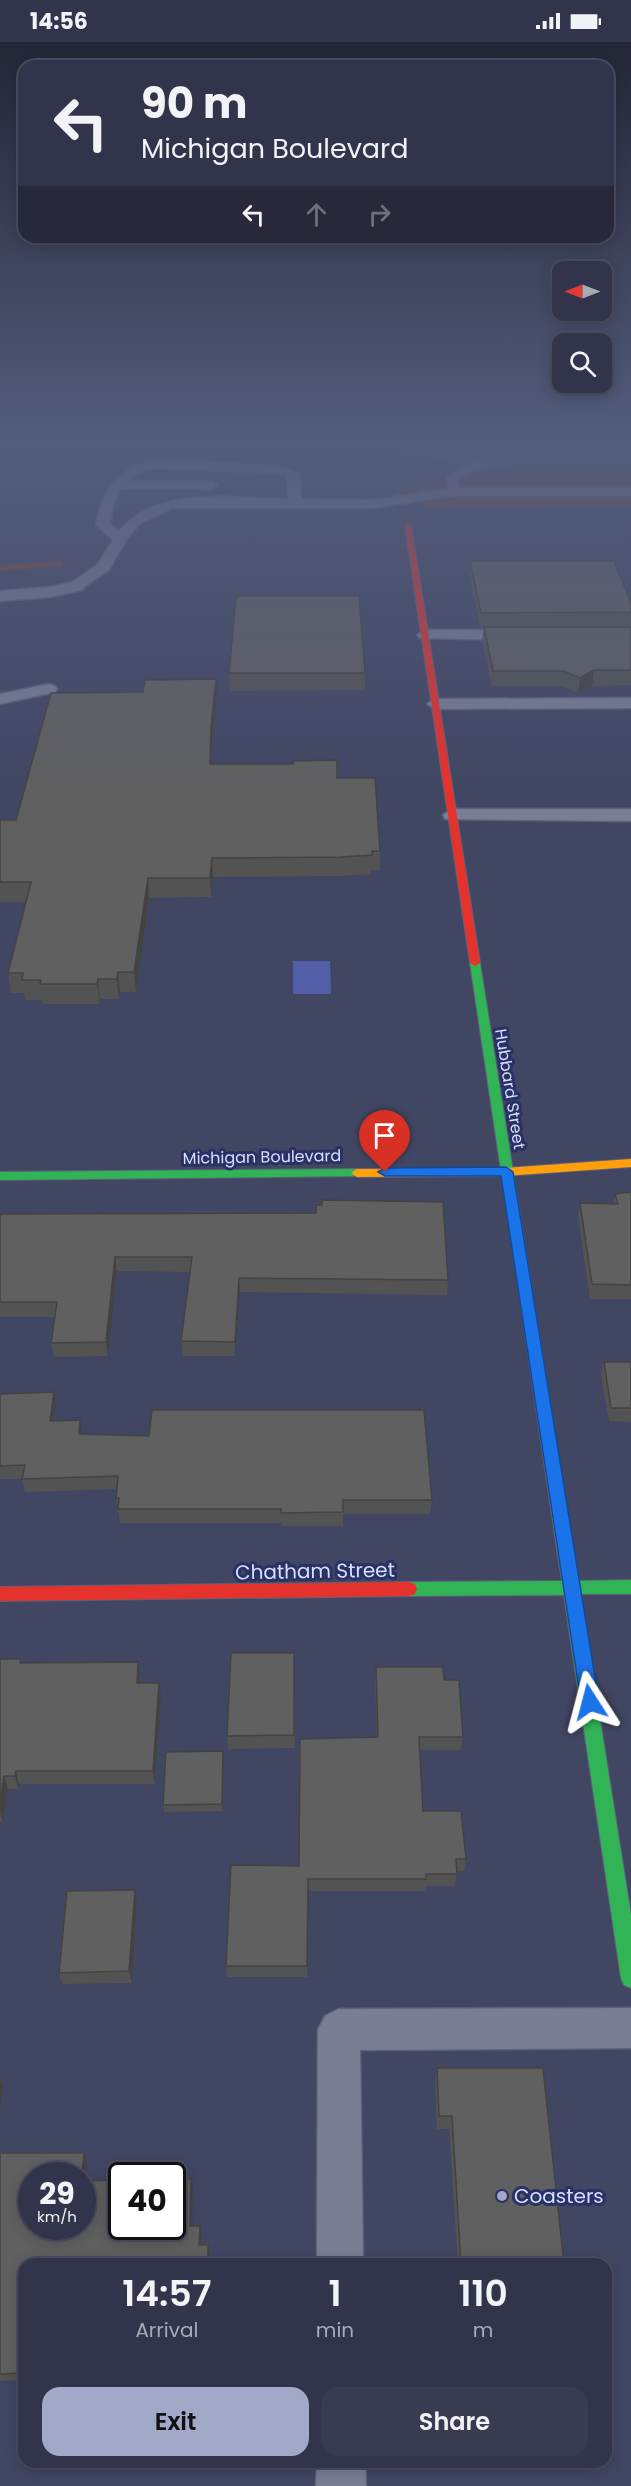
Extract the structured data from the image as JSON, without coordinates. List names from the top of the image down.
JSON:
{
  "streets": {
    "street": ["Hubbard Street", "Michigan Boulevard", "Chatham Street"]
  },
  "crossings": [
    ["Hubbard Street", "Michigan Boulevard"],
    ["Hubbard Street", "Chatham Street"]
  ],
  "places": ["Coasters"],
  "north": "left",
  "page": {
    "status": "14:56",
    "turn": ["90 m", "Michigan Boulevard"],
    "speed": "29 km/h",
    "limit": "40",
    "eta": [
      "14:57",
      "Arrival",
      "1",
      "min",
      "110",
      "m"
    ],
    "buttons": ["Exit", "Share"]
  }
}
